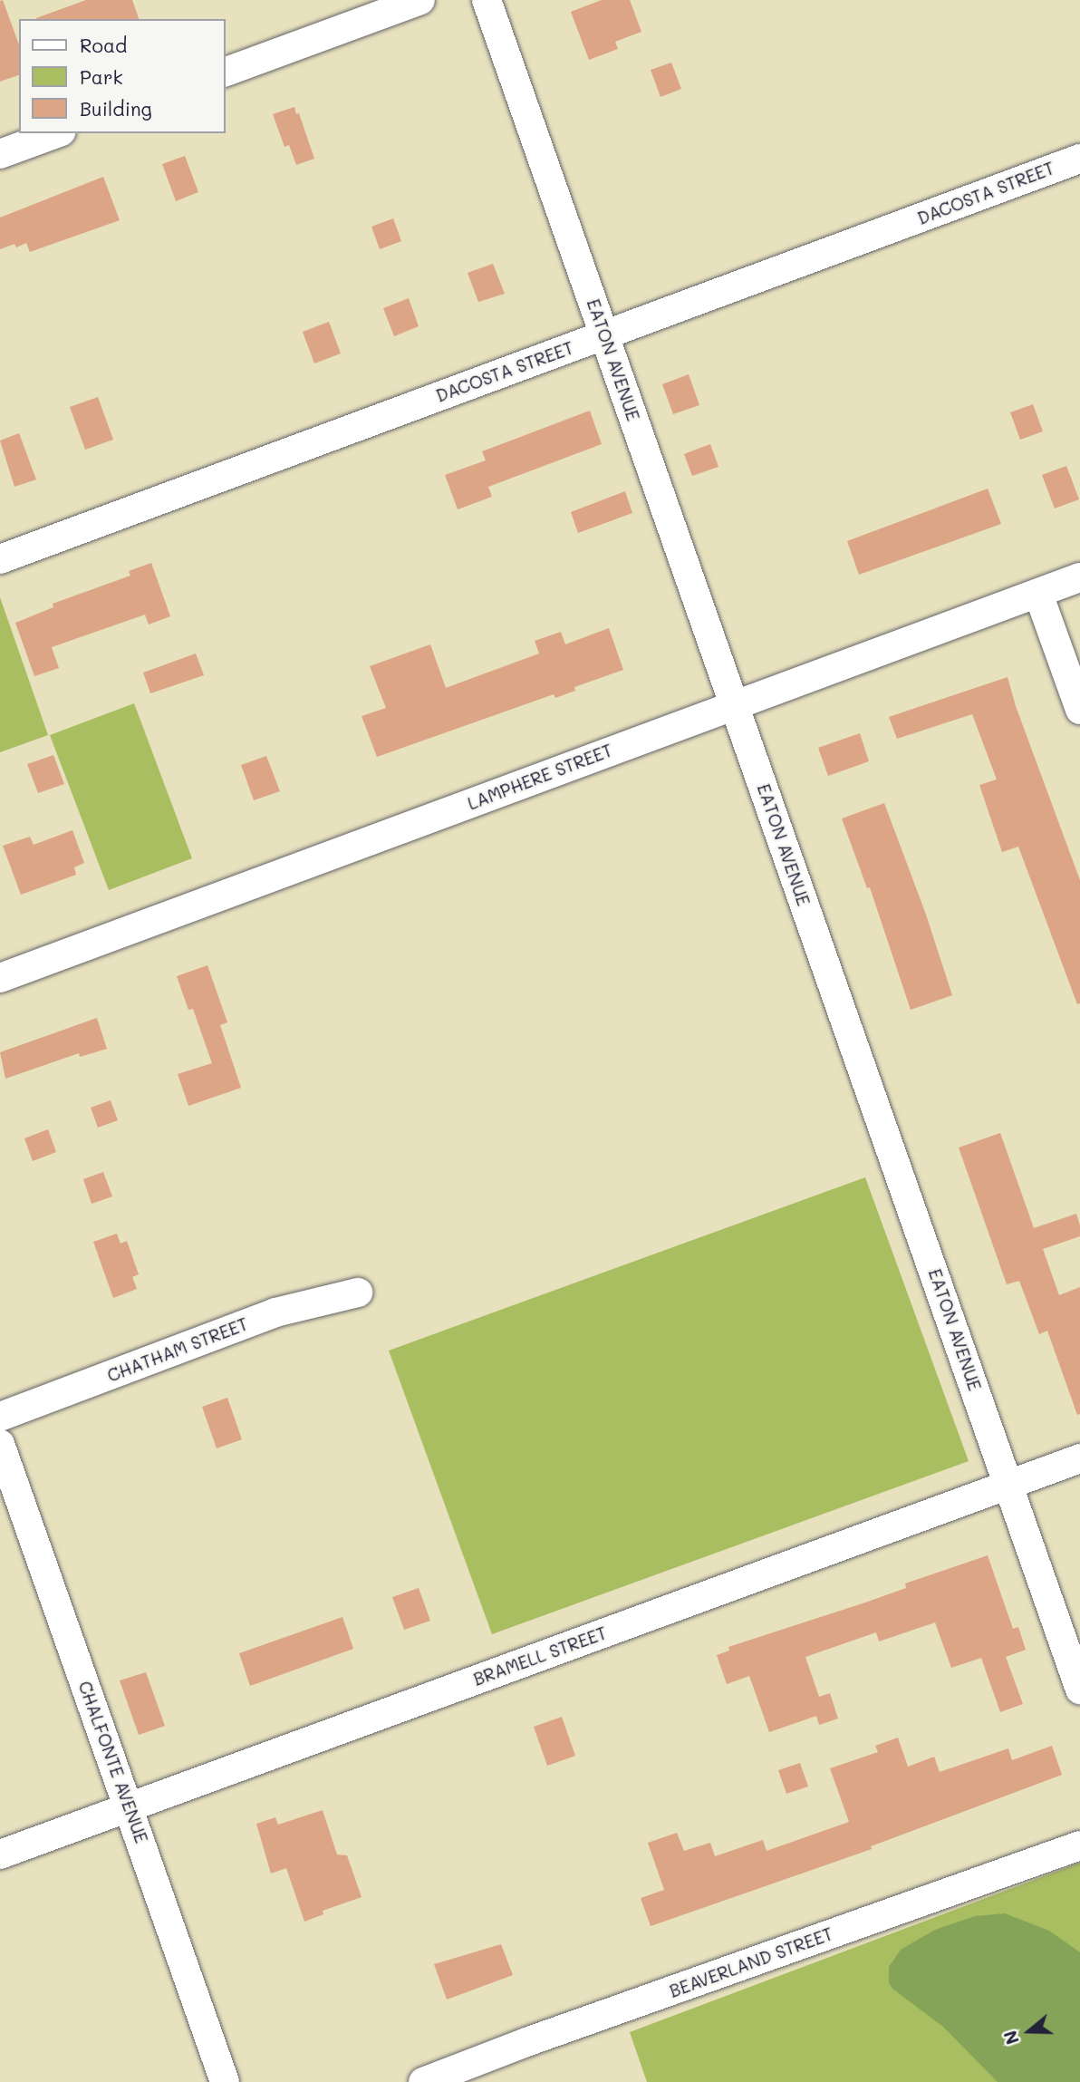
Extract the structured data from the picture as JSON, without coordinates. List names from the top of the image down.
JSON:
{
  "streets": {
    "street": [
      "DACOSTA STREET",
      "EATON AVENUE",
      "LAMPHERE STREET",
      "CHATHAM STREET",
      "BRAMELL STREET",
      "CHALFONTE AVENUE",
      "BEAVERLAND STREET"
    ]
  },
  "crossings": [
    ["DACOSTA STREET", "EATON AVENUE"],
    ["EATON AVENUE", "LAMPHERE STREET"],
    ["EATON AVENUE", "BRAMELL STREET"],
    ["BRAMELL STREET", "CHALFONTE AVENUE"]
  ],
  "legend": ["Road", "Park", "Building"],
  "north": "left"
}
